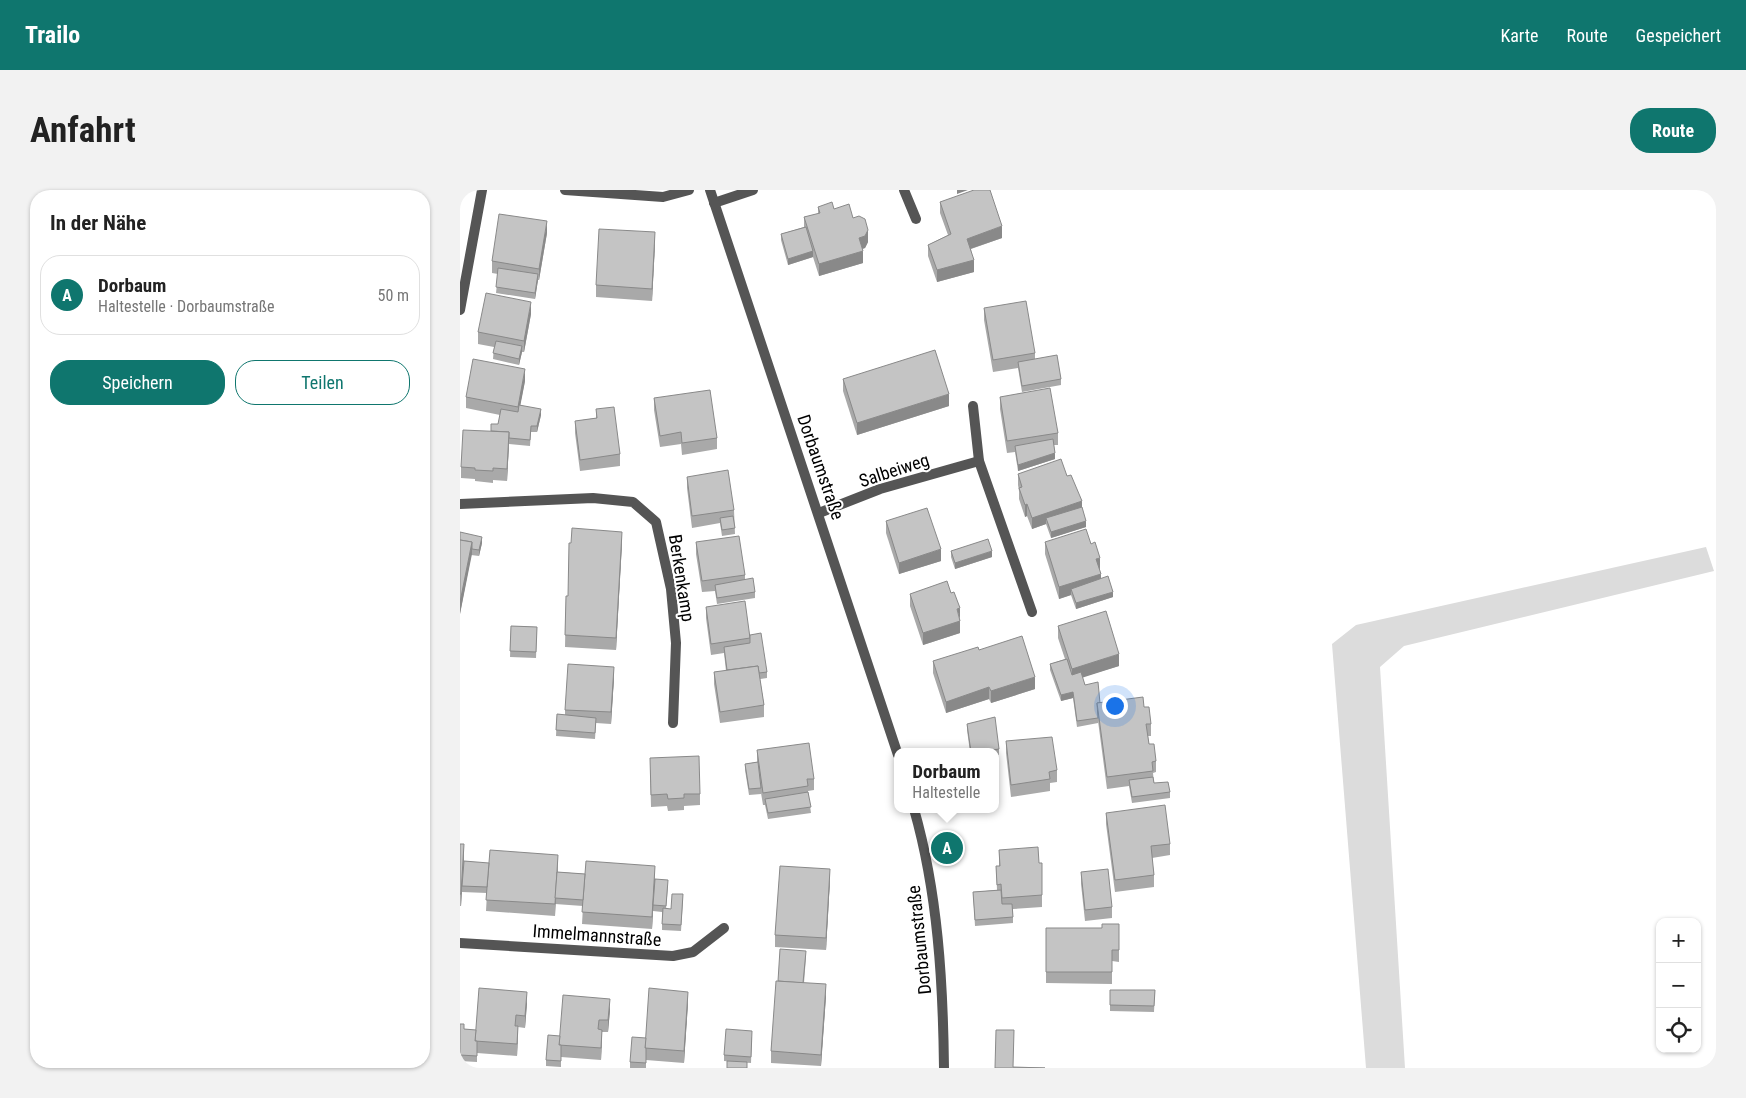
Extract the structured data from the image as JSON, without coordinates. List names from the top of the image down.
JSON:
{
  "streets": {
    "street": [
      "Dorbaumstraße",
      "Salbeiweg",
      "Berkenkamp",
      "Immelmannstraße"
    ]
  },
  "crossings": [
    ["Dorbaumstraße", "Salbeiweg"]
  ],
  "page": {
    "header": "Trailo",
    "nav": ["Karte", "Route", "Gespeichert"],
    "buttons": [
      "Route",
      ["Speichern", "Teilen"]
    ],
    "title": "Anfahrt",
    "heading": "In der Nähe",
    "list": [
      {
        "mark": "A",
        "name": "Dorbaum",
        "note": "Haltestelle · Dorbaumstraße",
        "value": "50 m"
      }
    ],
    "popup": ["Dorbaum", "Haltestelle"],
    "pins": "A",
    "map_buttons": ["+", "−"]
  }
}
